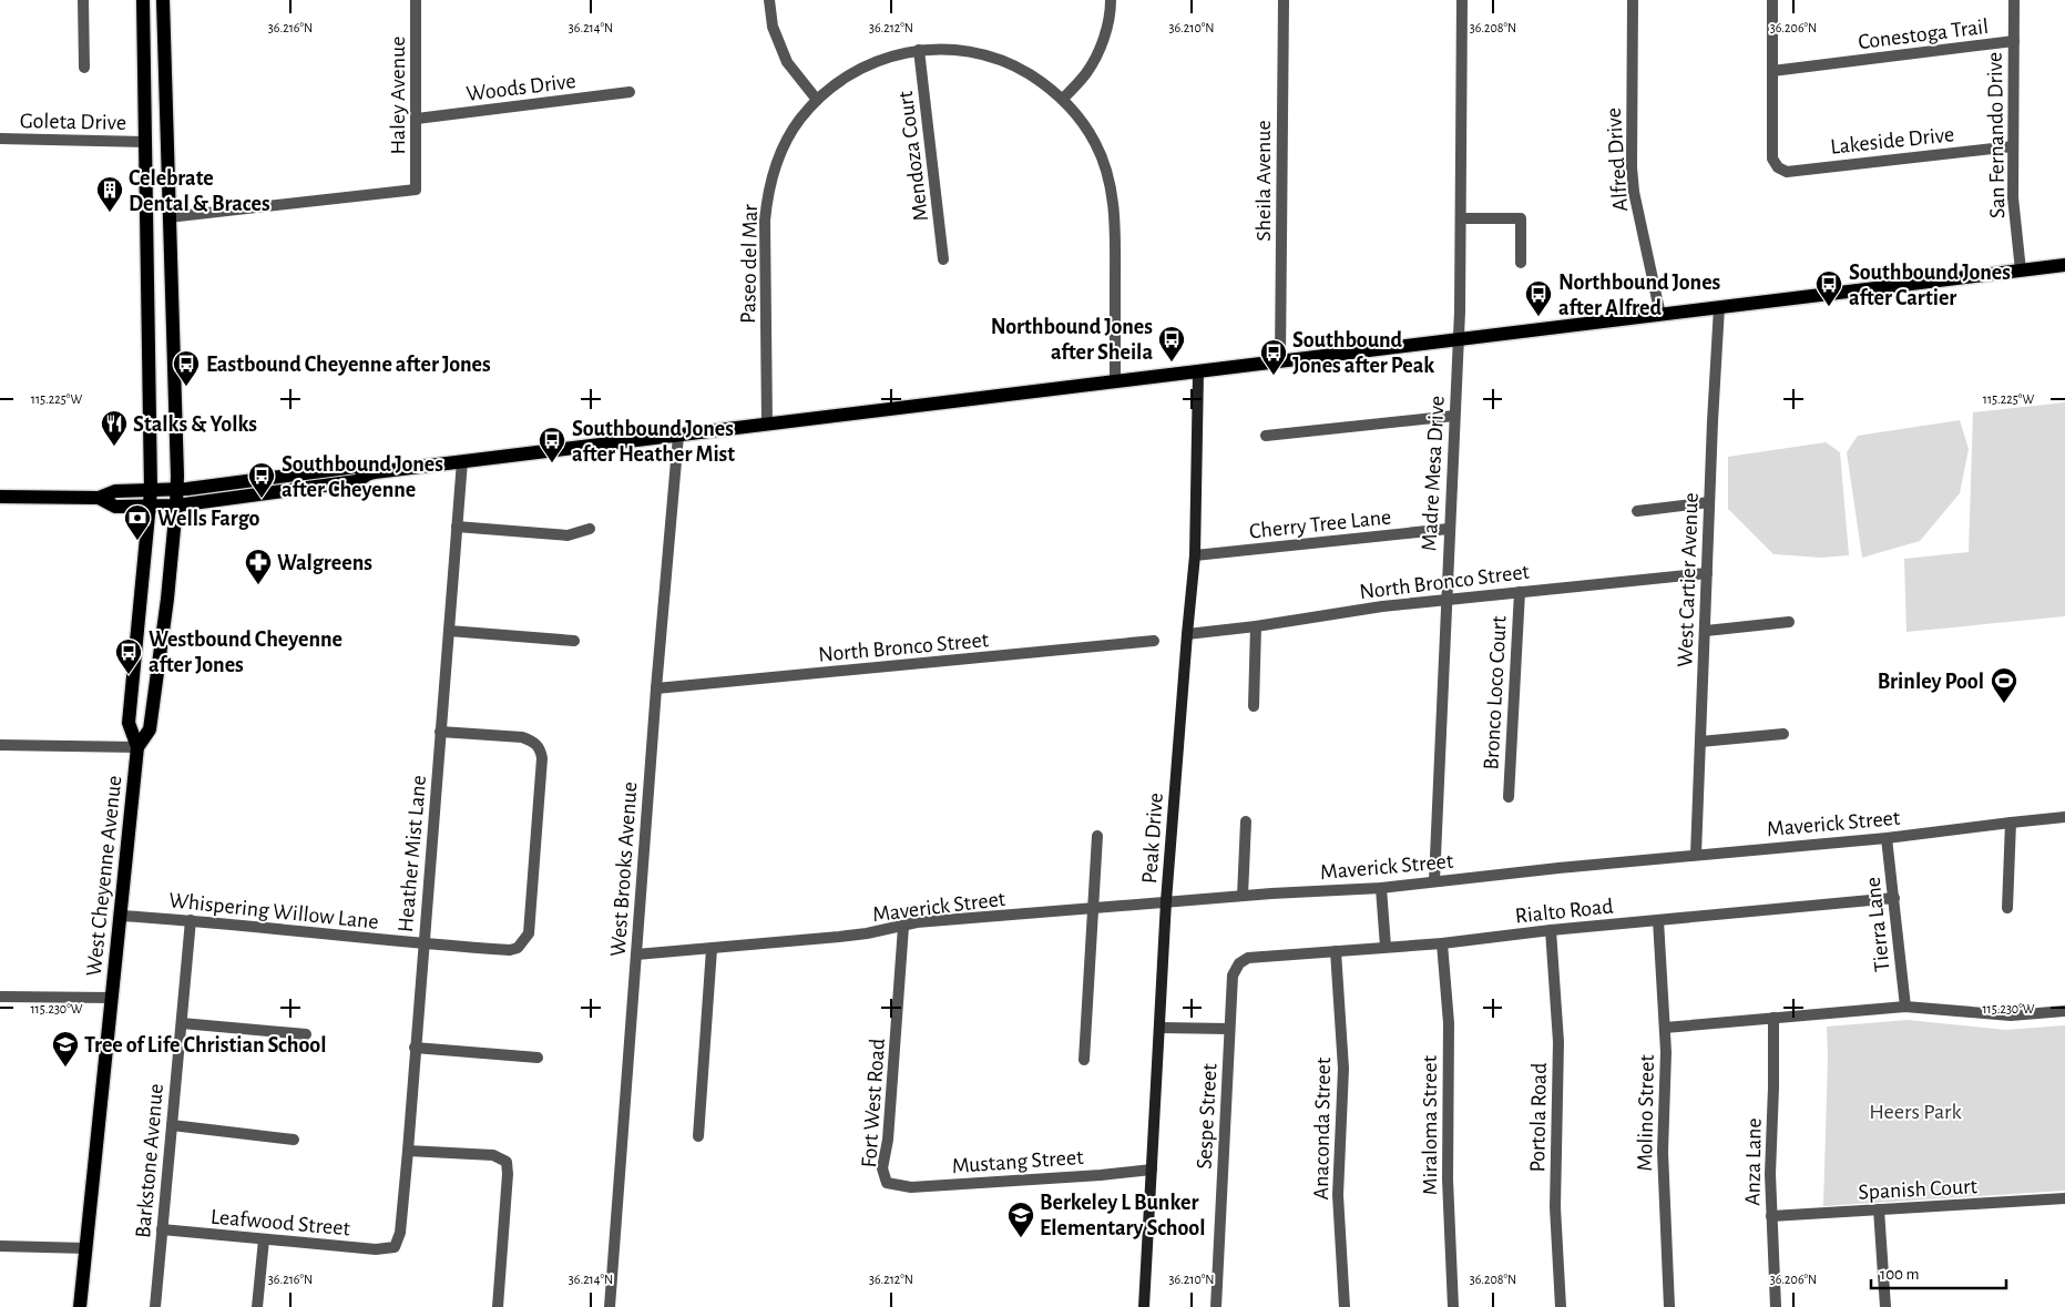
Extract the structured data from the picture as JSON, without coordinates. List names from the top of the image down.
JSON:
{
  "streets": {
    "main road": ["West Cheyenne Avenue"],
    "street": [
      "Conestoga Trail",
      "Woods Drive",
      "Haley Avenue",
      "Goleta Drive",
      "San Fernando Drive",
      "Lakeside Drive",
      "Mendoza Court",
      "Alfred Drive",
      "Sheila Avenue",
      "Paseo del Mar",
      "Madre Mesa Drive",
      "Cherry Tree Lane",
      "West Cartier Avenue",
      "North Bronco Street",
      "Bronco Loco Court",
      "Maverick Street",
      "Peak Drive",
      "Heather Mist Lane",
      "West Brooks Avenue",
      "Whispering Willow Lane",
      "Rialto Road",
      "Tierra Lane",
      "Fort West Road",
      "Molino Street",
      "Sespe Street",
      "Portola Road",
      "Miraloma Street",
      "Anaconda Street",
      "Barkstone Avenue",
      "Mustang Street",
      "Anza Lane",
      "Spanish Court",
      "Leafwood Street"
    ]
  },
  "crossings": [
    ["Conestoga Trail", "San Fernando Drive"],
    ["Conestoga Trail", "Lakeside Drive"],
    ["Woods Drive", "Haley Avenue"],
    ["Haley Avenue", "West Cheyenne Avenue"],
    ["Goleta Drive", "West Cheyenne Avenue"],
    ["San Fernando Drive", "Lakeside Drive"],
    ["Mendoza Court", "Paseo del Mar"],
    ["Madre Mesa Drive", "Cherry Tree Lane"],
    ["Madre Mesa Drive", "North Bronco Street"],
    ["Madre Mesa Drive", "Maverick Street"],
    ["Cherry Tree Lane", "Peak Drive"],
    ["West Cartier Avenue", "North Bronco Street"],
    ["West Cartier Avenue", "Maverick Street"],
    ["North Bronco Street", "Bronco Loco Court"],
    ["North Bronco Street", "Peak Drive"],
    ["North Bronco Street", "West Brooks Avenue"],
    ["Maverick Street", "Peak Drive"],
    ["Maverick Street", "West Brooks Avenue"],
    ["Maverick Street", "Tierra Lane"],
    ["Maverick Street", "Fort West Road"],
    ["Peak Drive", "Mustang Street"],
    ["Heather Mist Lane", "Whispering Willow Lane"],
    ["Heather Mist Lane", "Leafwood Street"],
    ["West Cheyenne Avenue", "Whispering Willow Lane"],
    ["Whispering Willow Lane", "Barkstone Avenue"],
    ["Rialto Road", "Tierra Lane"],
    ["Rialto Road", "Molino Street"],
    ["Rialto Road", "Sespe Street"],
    ["Rialto Road", "Portola Road"],
    ["Rialto Road", "Miraloma Street"],
    ["Rialto Road", "Anaconda Street"],
    ["Fort West Road", "Mustang Street"],
    ["Barkstone Avenue", "Leafwood Street"],
    ["Anza Lane", "Spanish Court"]
  ],
  "parks": ["Heers Park"],
  "places": {
    "building": ["Celebrate Dental & Braces"],
    "bus stop": [
      "Southbound Jones after Cartier",
      "Northbound Jones after Alfred",
      "Northbound Jones after Sheila",
      "Southbound Jones after Peak",
      "Eastbound Cheyenne after Jones",
      "Southbound Jones after Heather Mist",
      "Southbound Jones after Cheyenne",
      "Westbound Cheyenne after Jones"
    ],
    "restaurant": ["Stalks & Yolks"],
    "bank": ["Wells Fargo"],
    "pharmacy": ["Walgreens"],
    "sports": ["Brinley Pool"],
    "school or university": ["Tree of Life Christian School", "Berkeley L Bunker Elementary School"]
  },
  "scale_bar": "100 m",
  "coordinates": [
    "36.216°N",
    "36.214°N",
    "36.212°N",
    "36.210°N",
    "36.208°N",
    "36.206°N",
    "115.225°W",
    "115.230°W"
  ]
}
